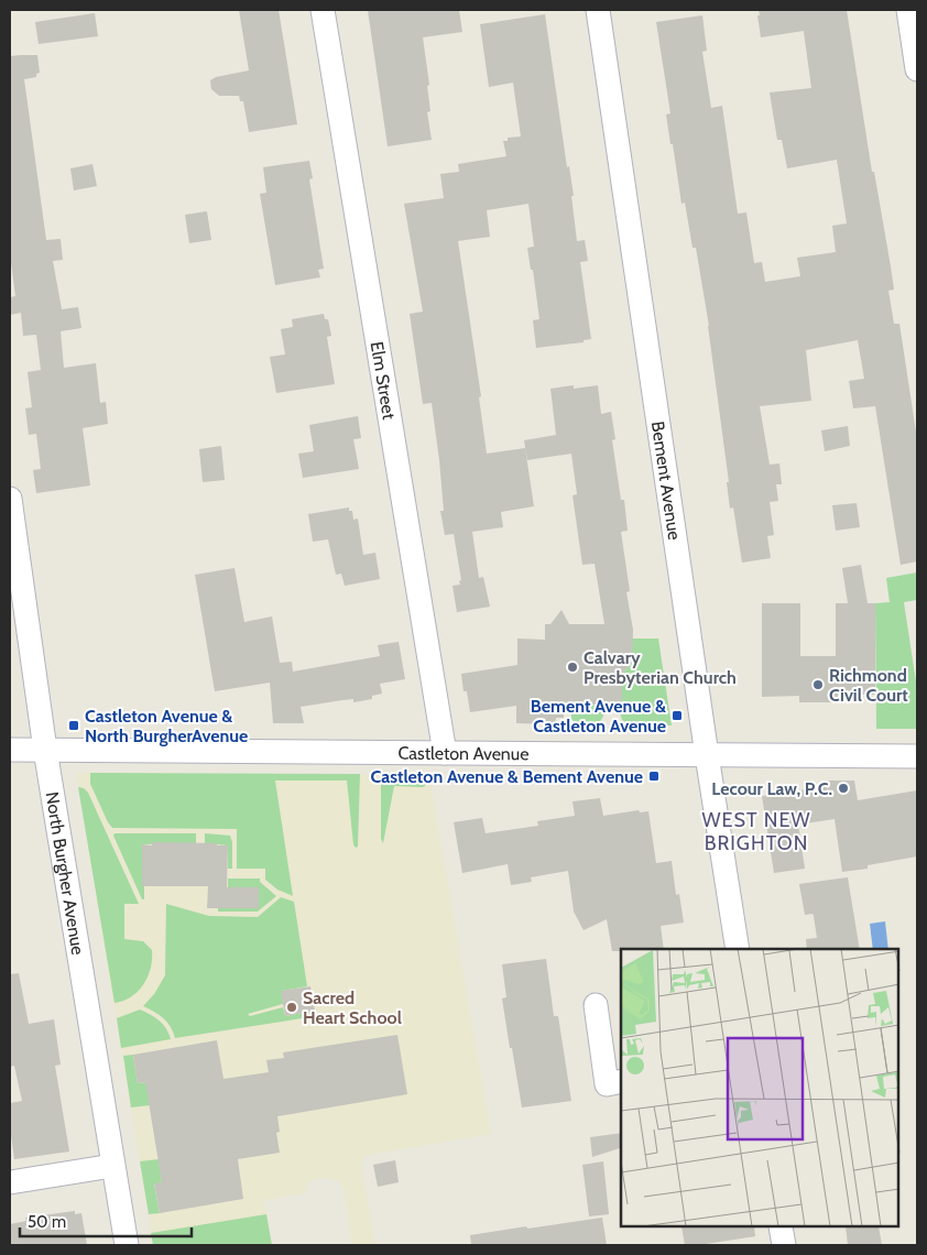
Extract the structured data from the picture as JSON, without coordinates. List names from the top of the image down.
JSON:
{
  "streets": {
    "street": [
      "Elm Street",
      "Bement Avenue",
      "Castleton Avenue",
      "North Burgher Avenue"
    ]
  },
  "crossings": [
    ["Elm Street", "Castleton Avenue"],
    ["Bement Avenue", "Castleton Avenue"],
    ["Castleton Avenue", "North Burgher Avenue"]
  ],
  "districts": ["WEST NEW BRIGHTON"],
  "places": {
    "other": [
      "Calvary Presbyterian Church",
      "Richmond Civil Court",
      "Lecour Law, P.C.",
      "Sacred Heart School"
    ],
    "transit": ["Bement Avenue & Castleton Avenue", "Castleton Avenue & North BurgherAvenue", "Castleton Avenue & Bement Avenue"]
  },
  "scale_bar": "50 m"
}
